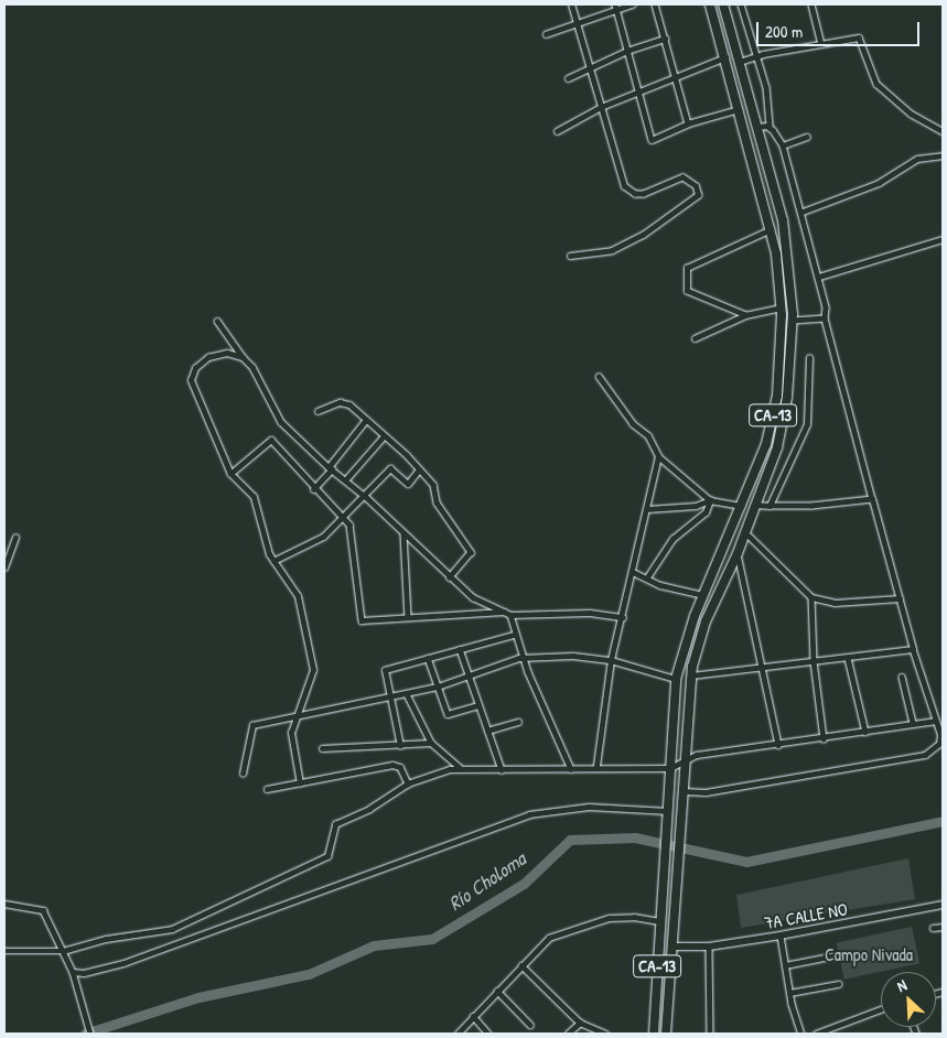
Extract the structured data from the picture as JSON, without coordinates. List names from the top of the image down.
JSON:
{
  "streets": {
    "highway": ["CA-13"],
    "street": ["7A CALLE NO"]
  },
  "crossings": [
    ["CA-13", "7A CALLE NO"]
  ],
  "water": ["Río Choloma"],
  "parks": ["Campo Nivada"],
  "scale_bar": "200 m",
  "north": "top left"
}
